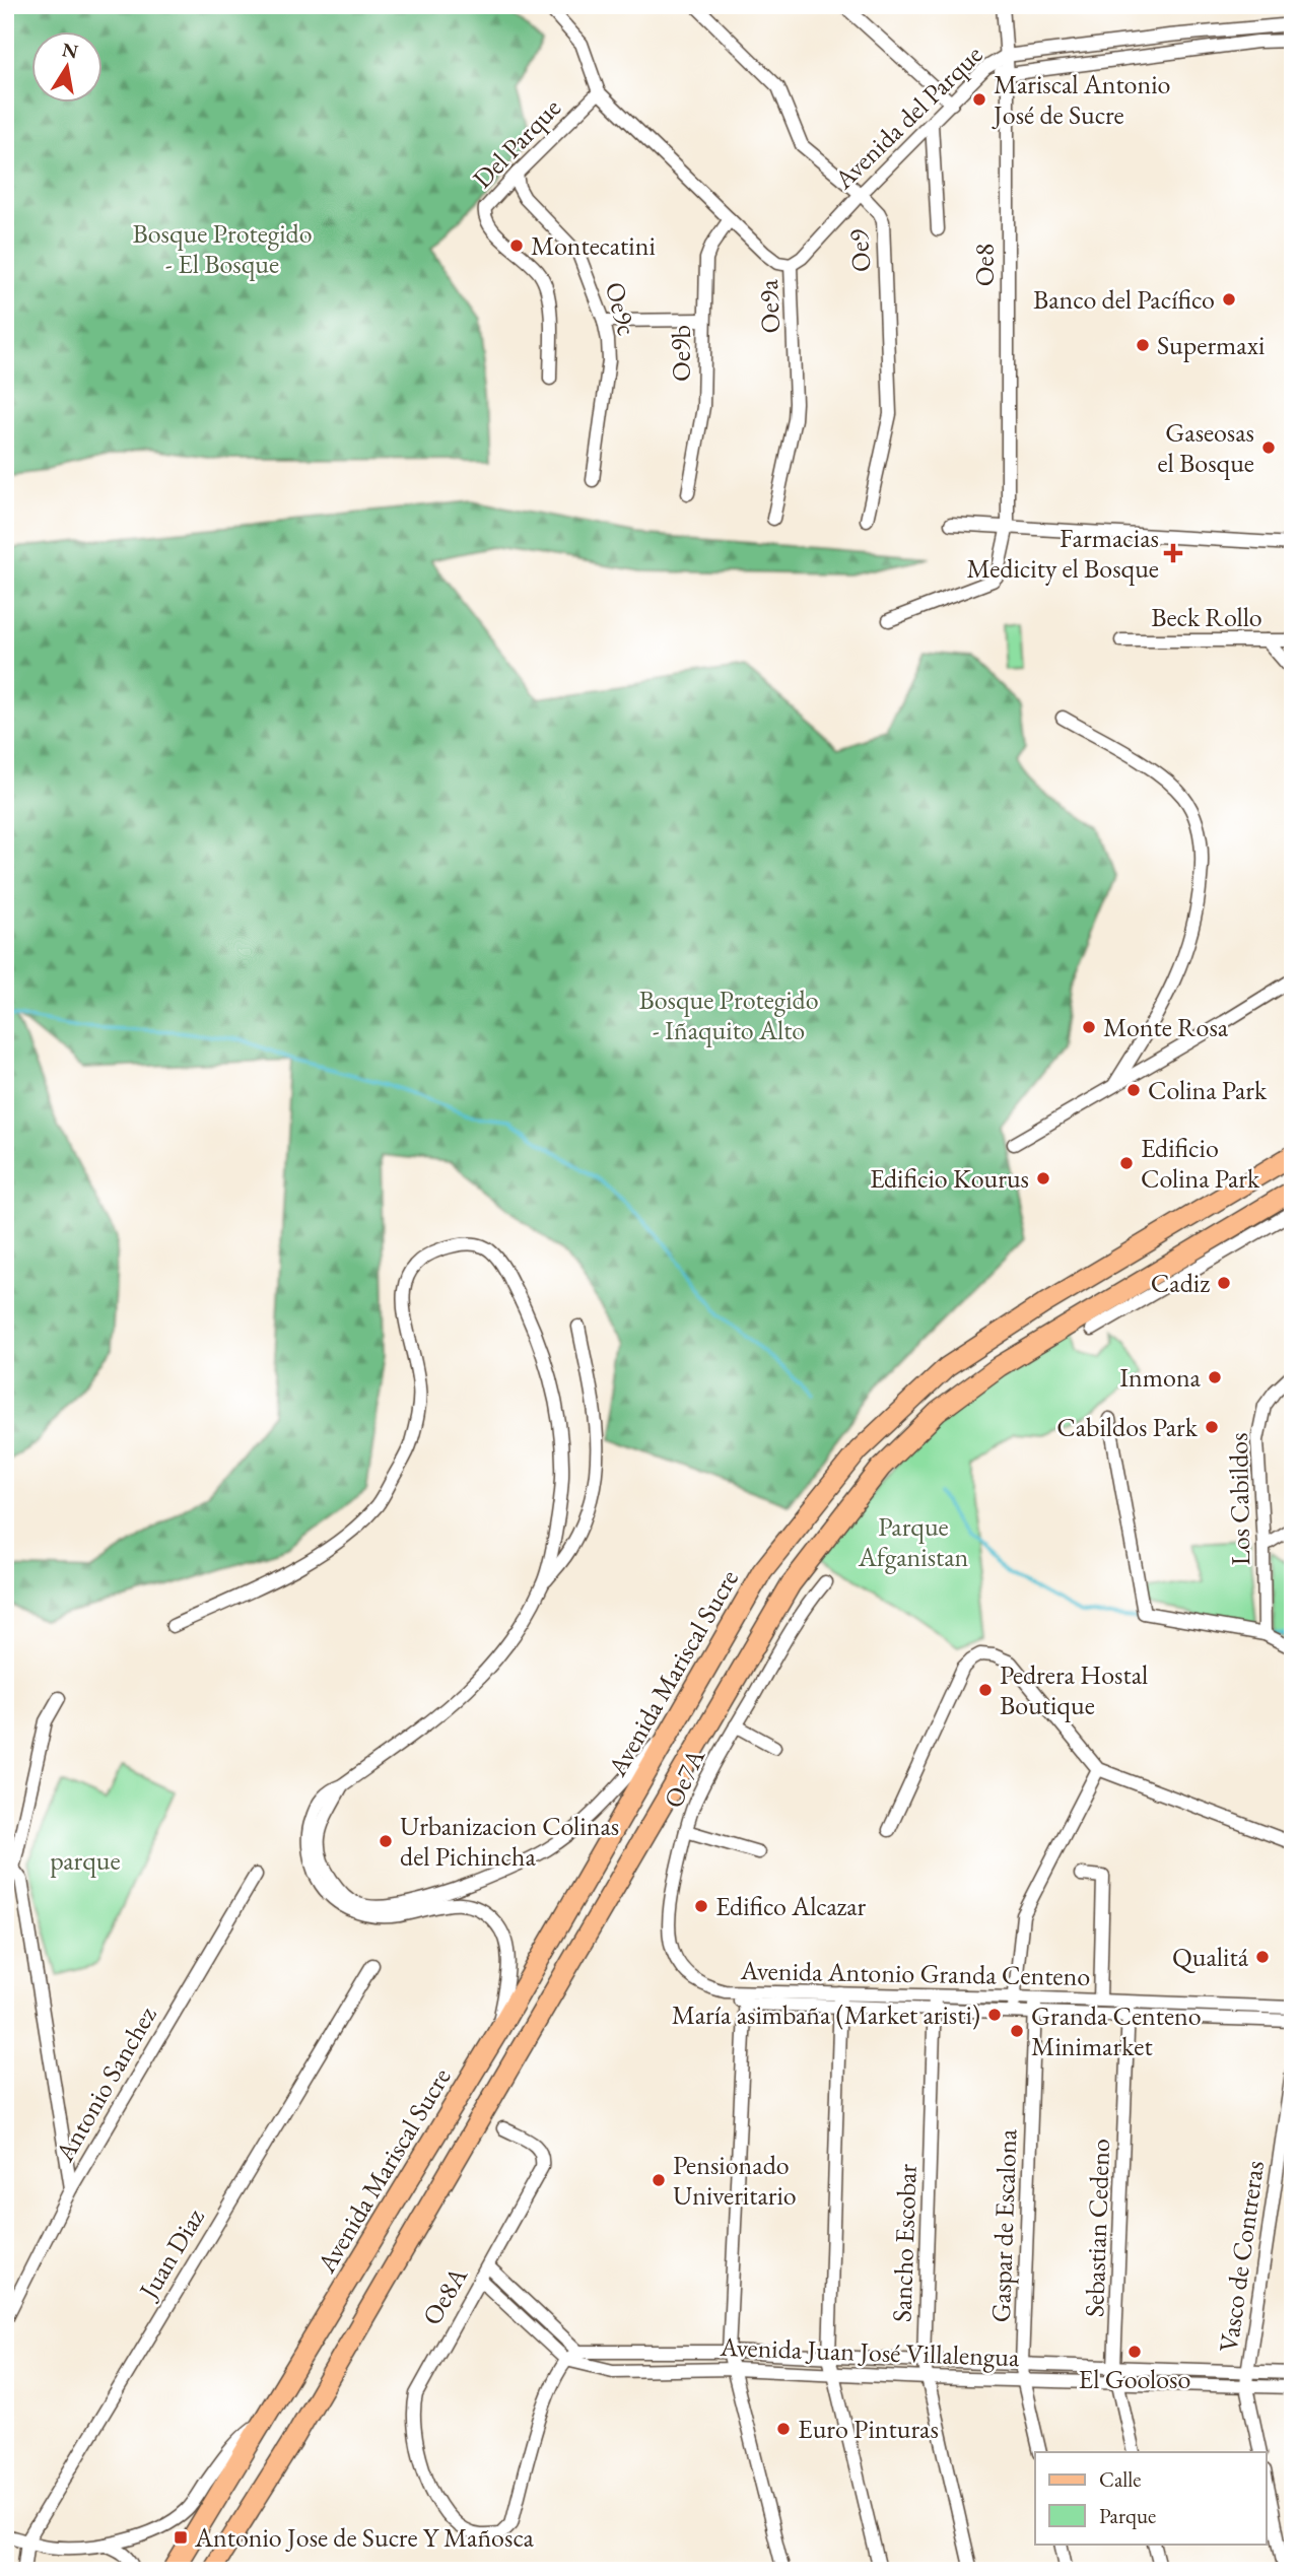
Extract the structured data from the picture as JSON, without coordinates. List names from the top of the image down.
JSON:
{
  "streets": {
    "main road": ["Avenida Mariscal Sucre"],
    "street": [
      "Avenida del Parque",
      "Del Parque",
      "Oe9",
      "Oe8",
      "Oe9a",
      "Oe9c",
      "Oe9b",
      "Beck Rollo",
      "Los Cabildos",
      "Oe7A",
      "Avenida Antonio Granda Centeno",
      "Antonio Sanchez",
      "Gaspar de Escalona",
      "Sebastian Cedeno",
      "Sancho Escobar",
      "Juan Diaz",
      "Vasco de Contreras",
      "Oe8A",
      "Avenida Juan José Villalengua"
    ]
  },
  "crossings": [
    ["Avenida del Parque", "Oe9"],
    ["Avenida del Parque", "Oe8"],
    ["Avenida del Parque", "Oe9a"],
    ["Del Parque", "Oe9a"],
    ["Del Parque", "Oe9c"],
    ["Oe9a", "Oe9b"],
    ["Oe7A", "Avenida Antonio Granda Centeno"],
    ["Avenida Antonio Granda Centeno", "Gaspar de Escalona"],
    ["Avenida Antonio Granda Centeno", "Sebastian Cedeno"],
    ["Avenida Antonio Granda Centeno", "Sancho Escobar"],
    ["Gaspar de Escalona", "Avenida Juan José Villalengua"],
    ["Sebastian Cedeno", "Avenida Juan José Villalengua"],
    ["Sancho Escobar", "Avenida Juan José Villalengua"],
    ["Vasco de Contreras", "Avenida Juan José Villalengua"],
    ["Oe8A", "Avenida Juan José Villalengua"]
  ],
  "parks": [
    "Bosque Protegido - El Bosque",
    "Bosque Protegido - Iñaquito Alto",
    "Parque Afganistan",
    "parque"
  ],
  "places": {
    "other": [
      "Mariscal Antonio José de Sucre",
      "Montecatini",
      "Banco del Pacífico",
      "Supermaxi",
      "Gaseosas el Bosque",
      "Monte Rosa",
      "Colina Park",
      "Edificio Colina Park",
      "Edificio Kourus",
      "Cadiz",
      "Inmona",
      "Cabildos Park",
      "Pedrera Hostal Boutique",
      "Urbanizacion Colinas del Pichincha",
      "Edifico Alcazar",
      "Qualitá",
      "María asimbaña (Market aristi)",
      "Granda Centeno Minimarket",
      "Pensionado Univeritario",
      "El Gooloso",
      "Euro Pinturas"
    ],
    "health": ["Farmacias Medicity el Bosque"],
    "transit": ["Antonio Jose de Sucre Y Mañosca"]
  },
  "legend": ["Calle", "Parque"],
  "north": "top"
}
